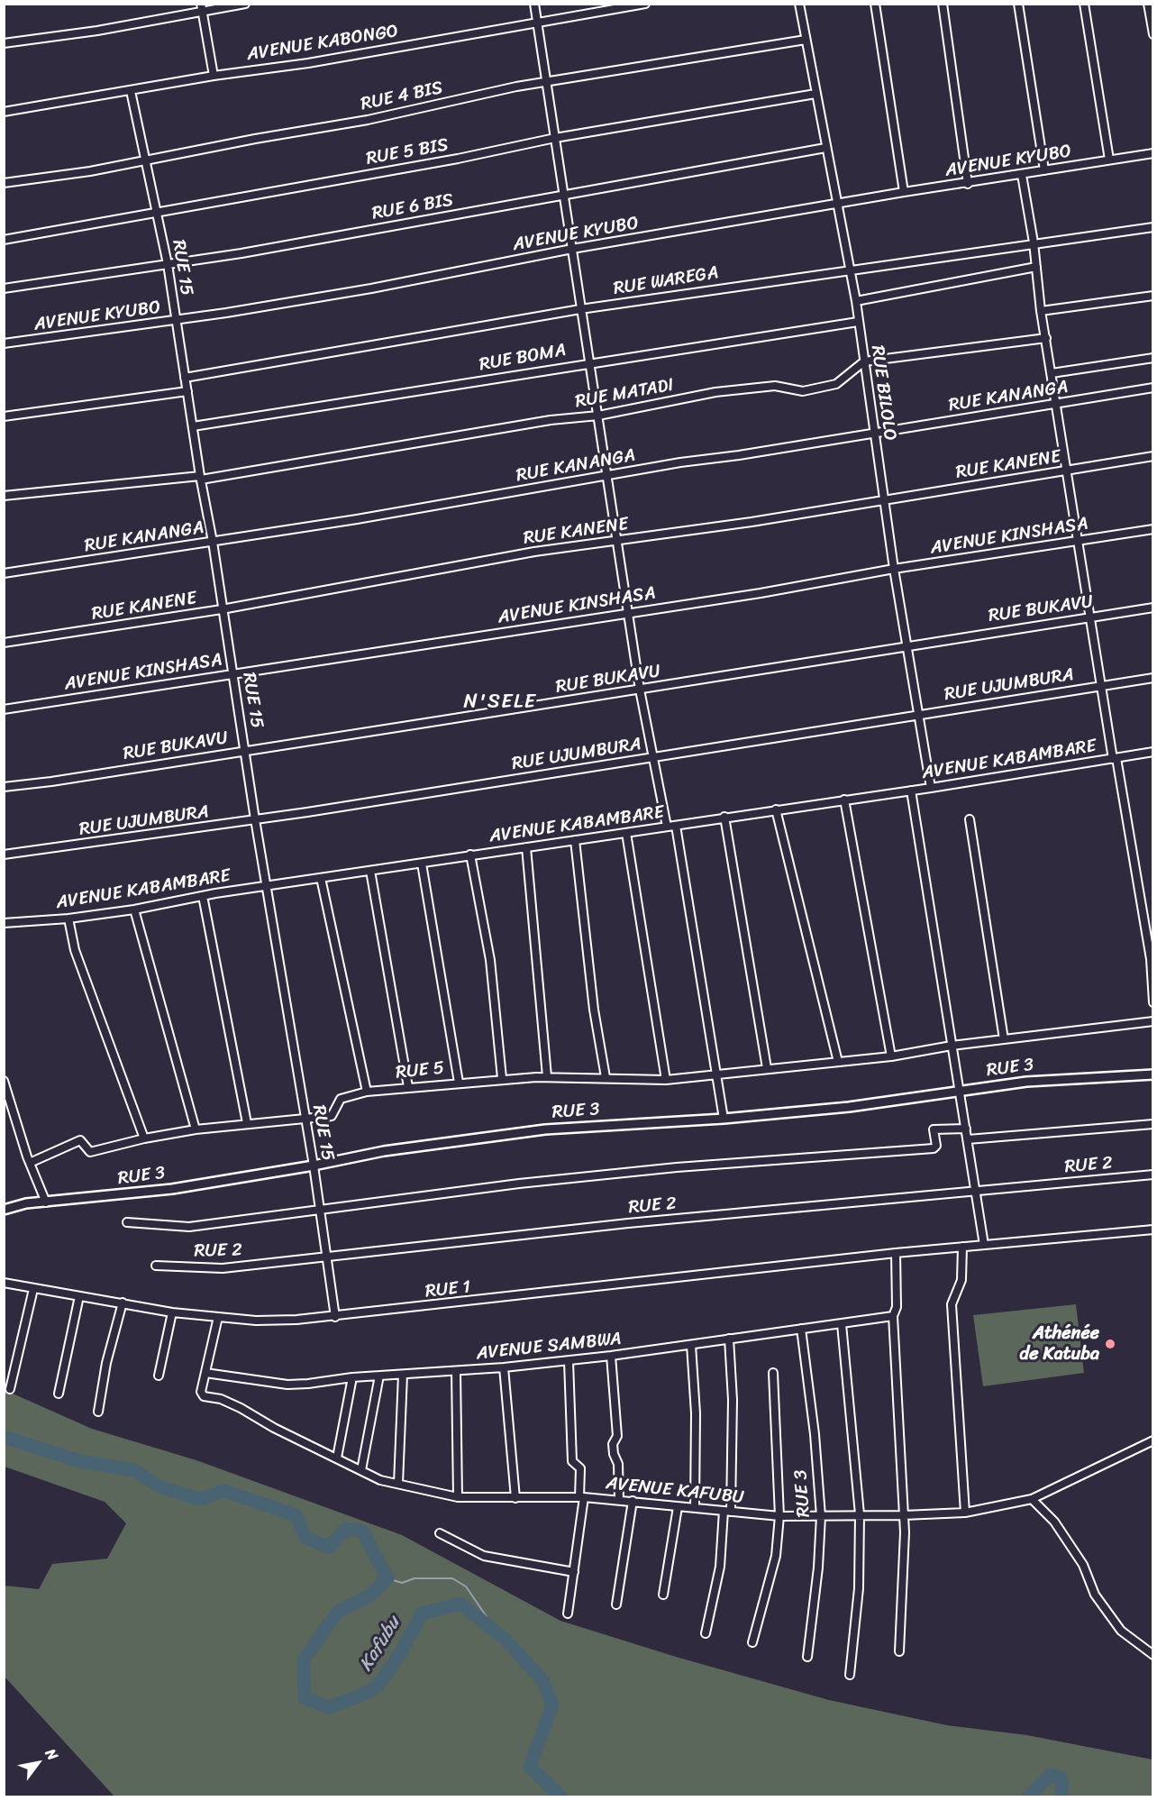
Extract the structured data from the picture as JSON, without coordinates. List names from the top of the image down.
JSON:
{
  "streets": {
    "street": [
      "AVENUE KABONGO",
      "RUE 4 BIS",
      "RUE 5 BIS",
      "AVENUE KYUBO",
      "RUE 6 BIS",
      "RUE 15",
      "RUE WAREGA",
      "RUE BOMA",
      "RUE BILOLO",
      "RUE MATADI",
      "RUE KANANGA",
      "RUE KANENE",
      "AVENUE KINSHASA",
      "RUE BUKAVU",
      "RUE UJUMBURA",
      "AVENUE KABAMBARE",
      "RUE 3",
      "RUE 5",
      "RUE 2",
      "RUE 1",
      "AVENUE SAMBWA",
      "AVENUE KAFUBU"
    ]
  },
  "crossings": [
    ["AVENUE KABONGO", "RUE 15"],
    ["RUE 4 BIS", "RUE 15"],
    ["RUE 4 BIS", "RUE BILOLO"],
    ["RUE 5 BIS", "RUE 15"],
    ["RUE 5 BIS", "RUE BILOLO"],
    ["AVENUE KYUBO", "RUE 15"],
    ["AVENUE KYUBO", "RUE BILOLO"],
    ["RUE 6 BIS", "RUE 15"],
    ["RUE 6 BIS", "RUE BILOLO"],
    ["RUE 15", "RUE WAREGA"],
    ["RUE 15", "RUE BOMA"],
    ["RUE 15", "RUE MATADI"],
    ["RUE 15", "RUE KANANGA"],
    ["RUE 15", "RUE KANENE"],
    ["RUE 15", "AVENUE KINSHASA"],
    ["RUE 15", "RUE BUKAVU"],
    ["RUE 15", "RUE UJUMBURA"],
    ["RUE 15", "AVENUE KABAMBARE"],
    ["RUE 15", "RUE 3"],
    ["RUE 15", "RUE 5"],
    ["RUE 15", "RUE 2"],
    ["RUE 15", "RUE 1"],
    ["RUE WAREGA", "RUE BILOLO"],
    ["RUE BOMA", "RUE BILOLO"],
    ["RUE BILOLO", "RUE MATADI"],
    ["RUE BILOLO", "RUE KANANGA"],
    ["RUE BILOLO", "RUE KANENE"],
    ["RUE BILOLO", "AVENUE KINSHASA"],
    ["RUE BILOLO", "RUE BUKAVU"],
    ["RUE BILOLO", "RUE UJUMBURA"],
    ["RUE BILOLO", "AVENUE KABAMBARE"],
    ["RUE 3", "AVENUE SAMBWA"],
    ["RUE 3", "AVENUE KAFUBU"],
    ["AVENUE SAMBWA", "AVENUE KAFUBU"]
  ],
  "districts": ["N'SELE"],
  "water": ["Kafubu"],
  "places": ["Athénée de Katuba"],
  "north": "top right"
}
